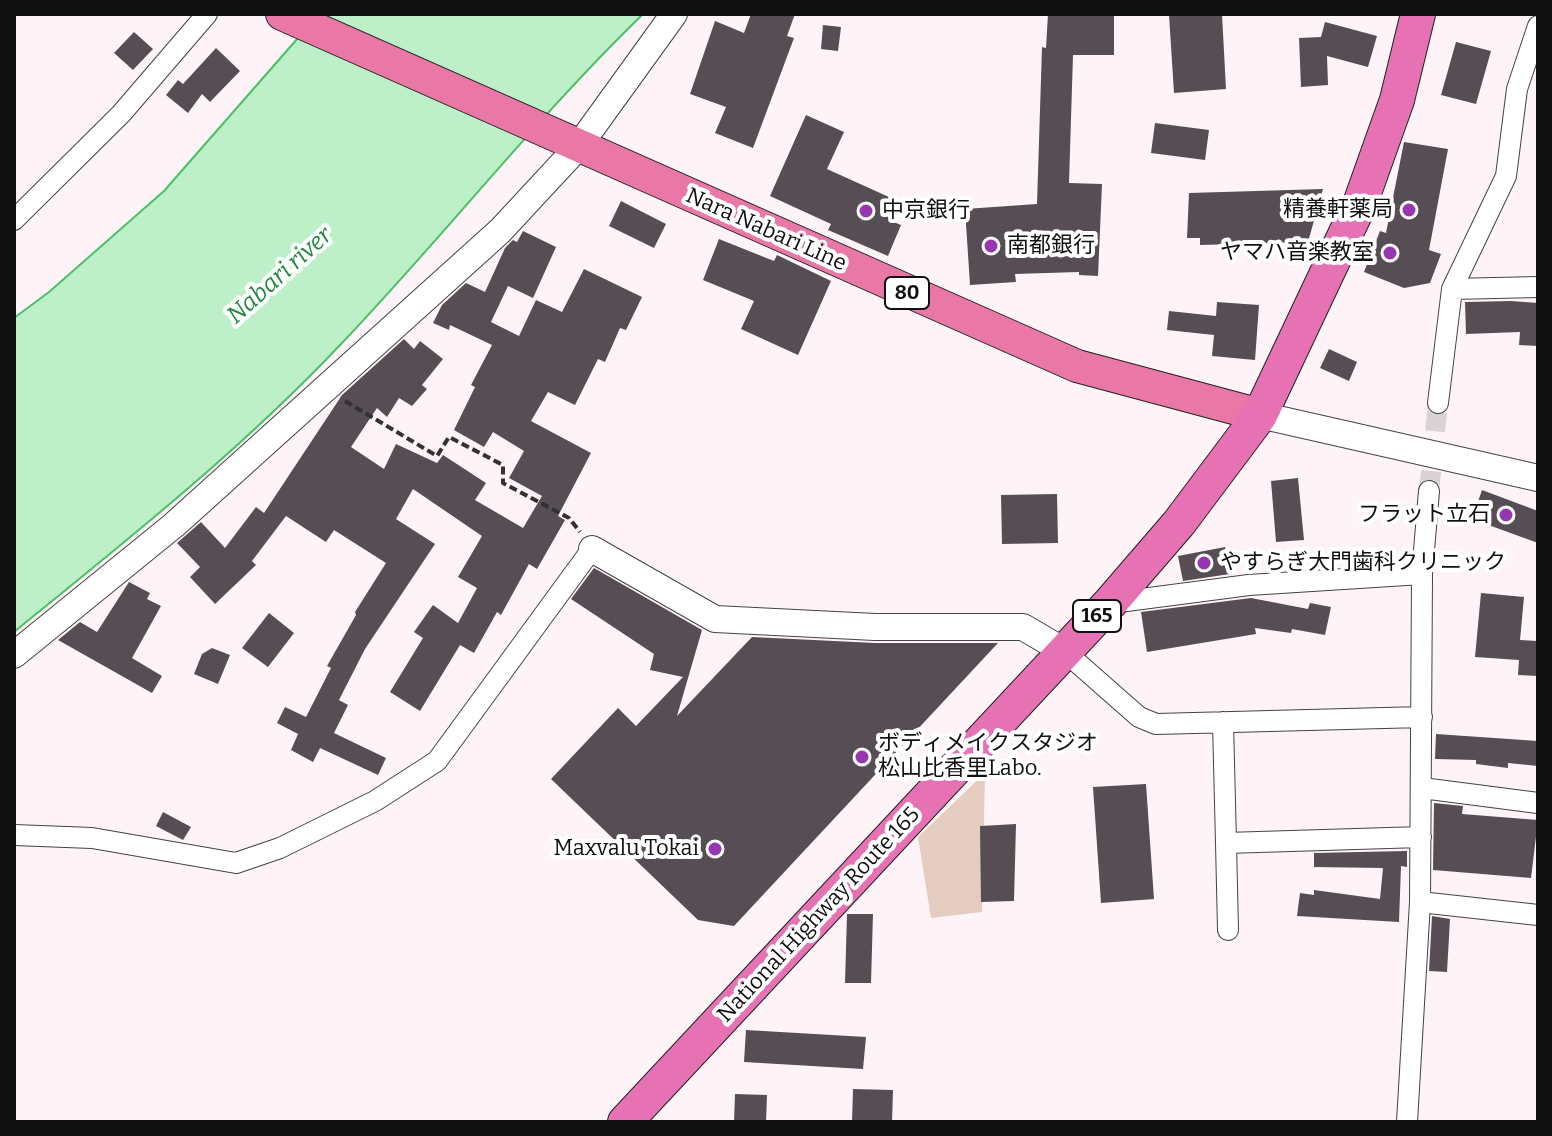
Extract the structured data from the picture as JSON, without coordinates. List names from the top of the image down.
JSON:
{
  "streets": {
    "highway": ["165", "National Highway Route 165"],
    "main road": ["Nara Nabari Line", "80"]
  },
  "crossings": [
    ["Nara Nabari Line", "National Highway Route 165"]
  ],
  "water": ["Nabari river"],
  "places": [
    "精養軒薬局",
    "中京銀行",
    "南都銀行",
    "ヤマハ音楽教室",
    "フラット立石",
    "やすらぎ大門歯科クリニック",
    "ボディメイクスタジオ 松山比香里Labo.",
    "Maxvalu Tokai"
  ]
}
